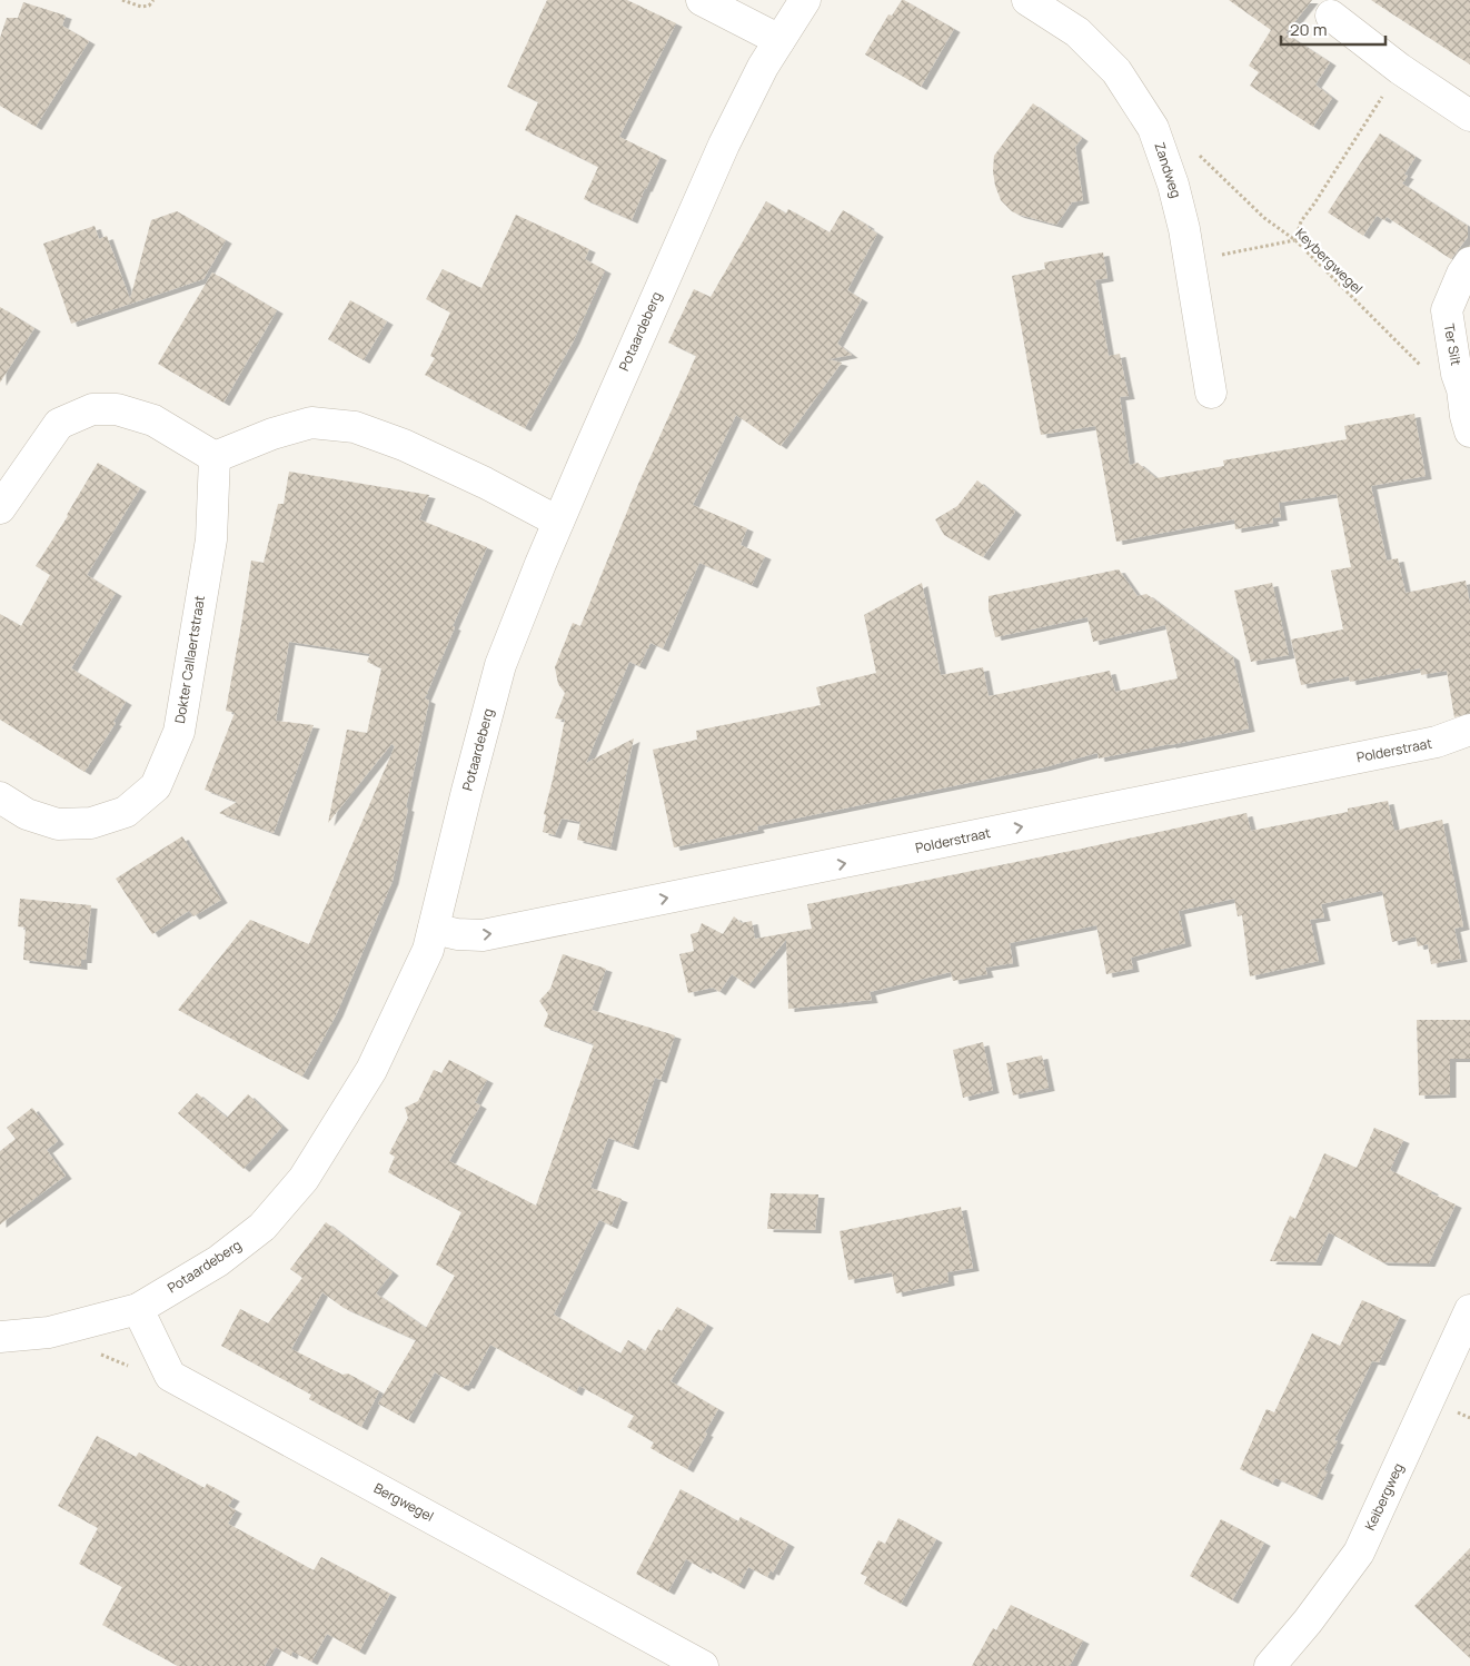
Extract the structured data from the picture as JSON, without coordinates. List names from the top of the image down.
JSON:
{
  "streets": {
    "street": [
      "Zandweg",
      "Potaardeberg",
      "Ter Silt",
      "Dokter Callaertstraat",
      "Polderstraat",
      "Keibergweg",
      "Bergwegel"
    ],
    "path": ["Keybergwegel"]
  },
  "crossings": [
    ["Keybergwegel", "Ter Silt"],
    ["Potaardeberg", "Polderstraat"]
  ],
  "one_way": ["Polderstraat"],
  "scale_bar": "20 m"
}
